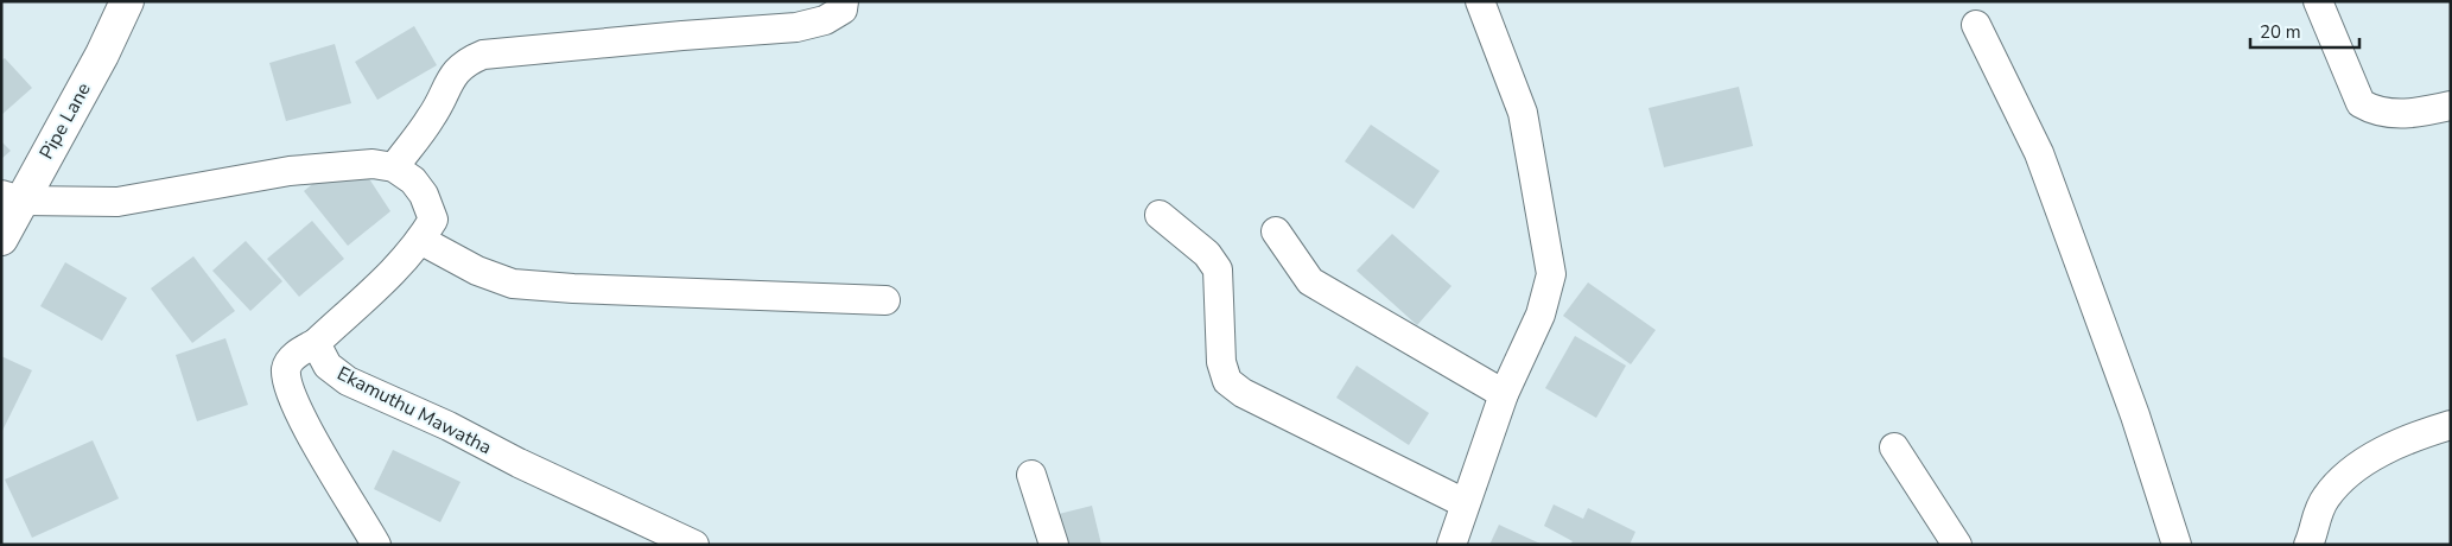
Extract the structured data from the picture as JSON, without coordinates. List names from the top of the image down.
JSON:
{
  "streets": {
    "street": ["Pipe Lane", "Ekamuthu Mawatha"]
  },
  "scale_bar": "20 m"
}
